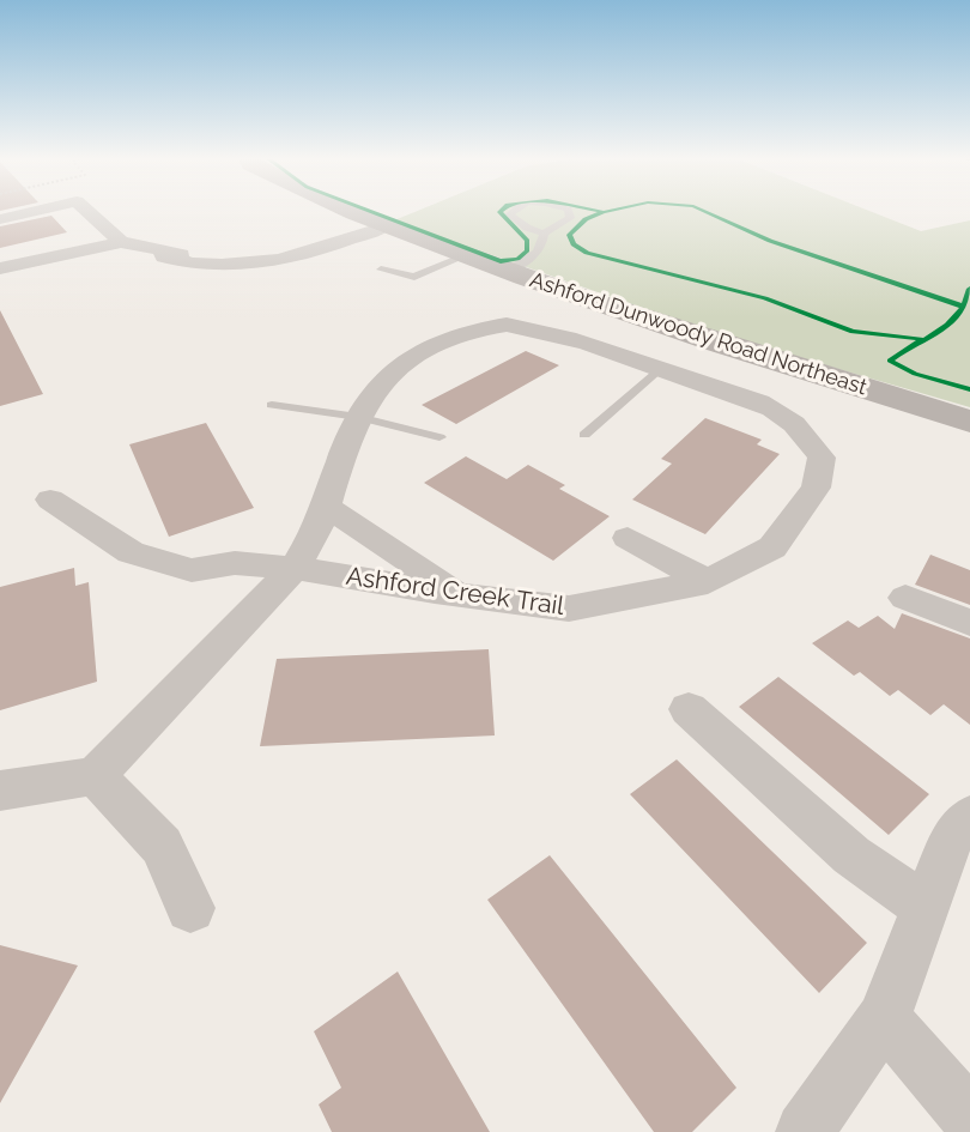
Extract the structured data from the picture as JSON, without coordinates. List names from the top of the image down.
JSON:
{
  "streets": {
    "main road": ["Ashford Dunwoody Road Northeast"],
    "street": ["Ashford Creek Trail"]
  }
}
